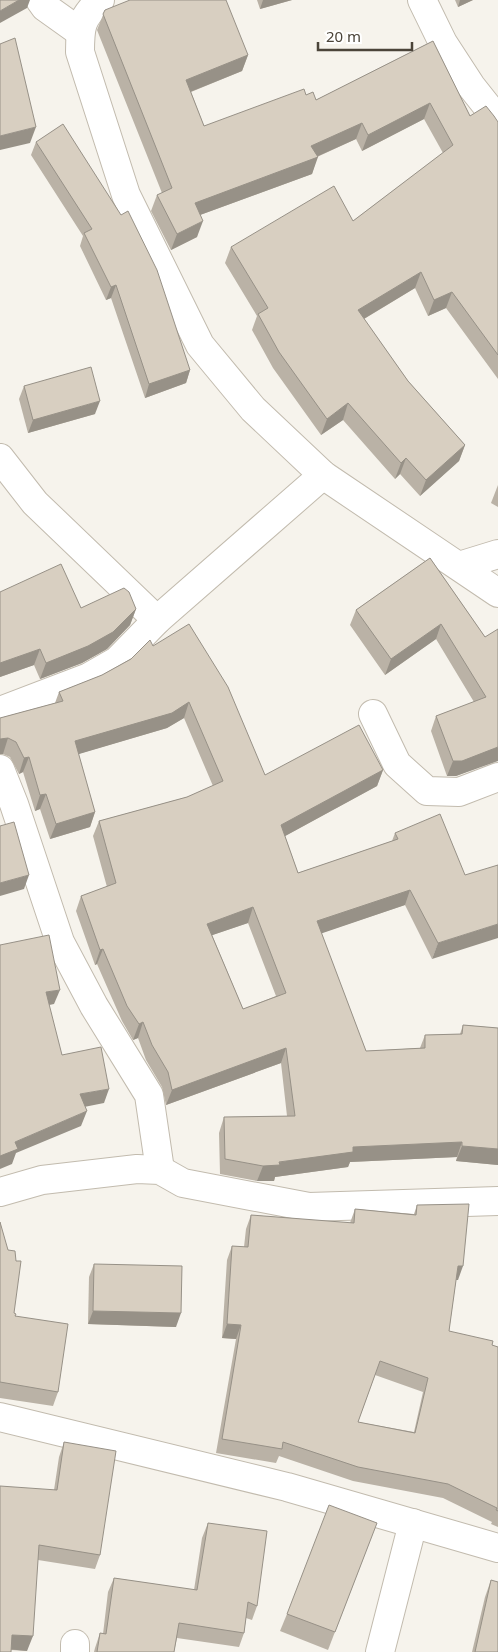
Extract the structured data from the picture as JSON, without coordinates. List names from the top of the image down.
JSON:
{
  "scale_bar": "20 m"
}
